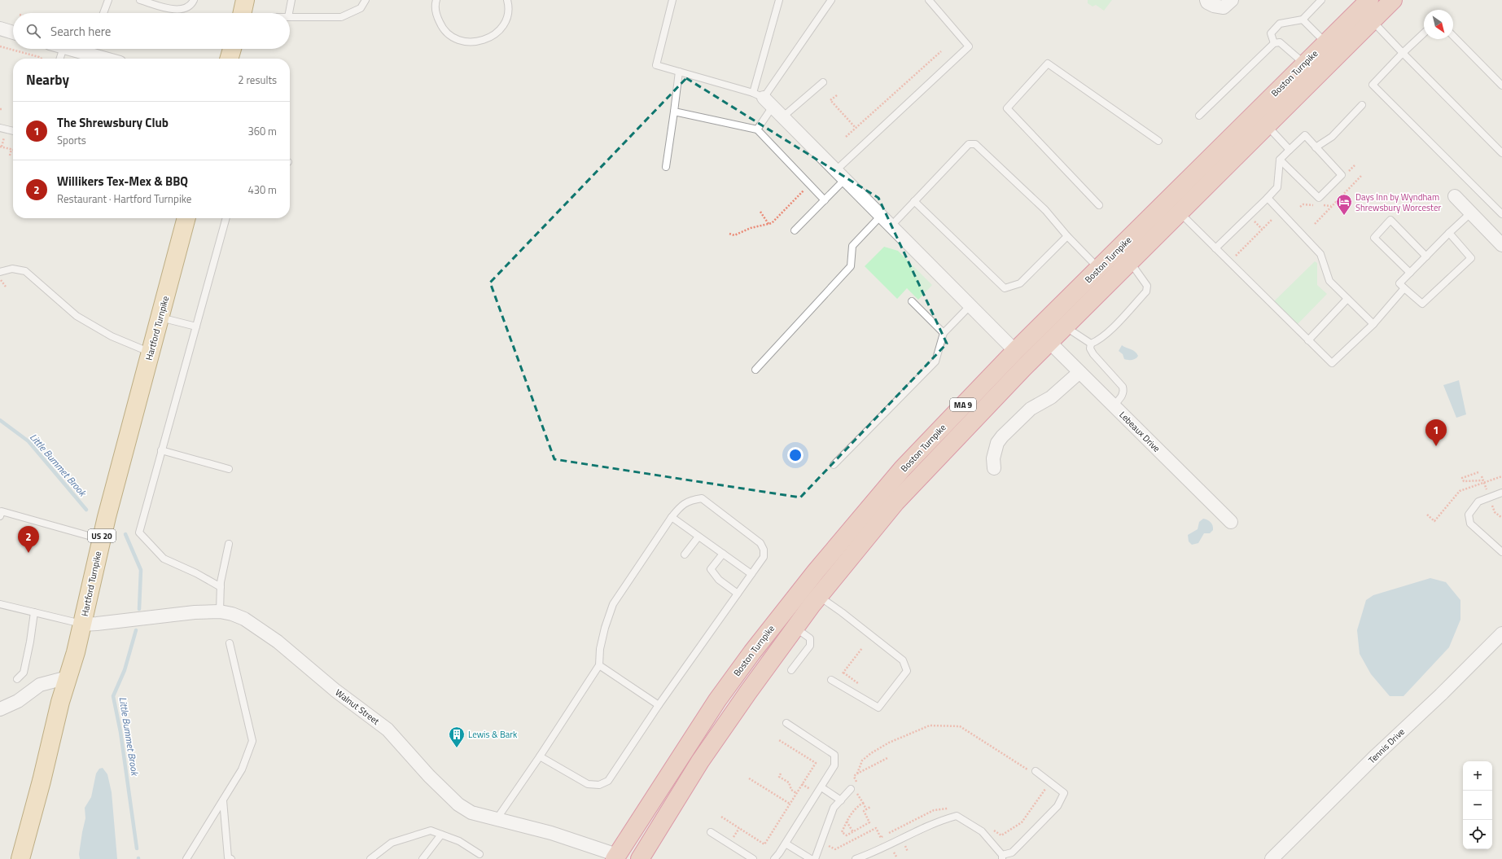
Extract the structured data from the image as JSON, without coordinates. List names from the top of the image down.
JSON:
{
  "streets": {
    "highway": ["Boston Turnpike", "MA 9"],
    "main road": ["Hartford Turnpike", "US 20"],
    "street": ["Lebeaux Drive", "Walnut Street", "Tennis Drive"]
  },
  "crossings": [
    ["Boston Turnpike", "Lebeaux Drive"],
    ["Boston Turnpike", "Walnut Street"],
    ["Hartford Turnpike", "Walnut Street"]
  ],
  "water": ["Little Bummet Brook"],
  "places": {
    "hotel": ["Days Inn by Wyndham Shrewsbury Worcester"],
    "building": ["Lewis & Bark"]
  },
  "north": "bottom right",
  "page": {
    "search": "Search here",
    "heading": ["Nearby", "2 results"],
    "list": [
      {
        "mark": "1",
        "name": "The Shrewsbury Club",
        "note": "Sports",
        "value": "360 m"
      },
      {
        "mark": "2",
        "name": "Willikers Tex-Mex & BBQ",
        "note": "Restaurant · Hartford Turnpike",
        "value": "430 m"
      }
    ],
    "pins": ["1", "2"],
    "map_buttons": ["+", "−"]
  }
}
